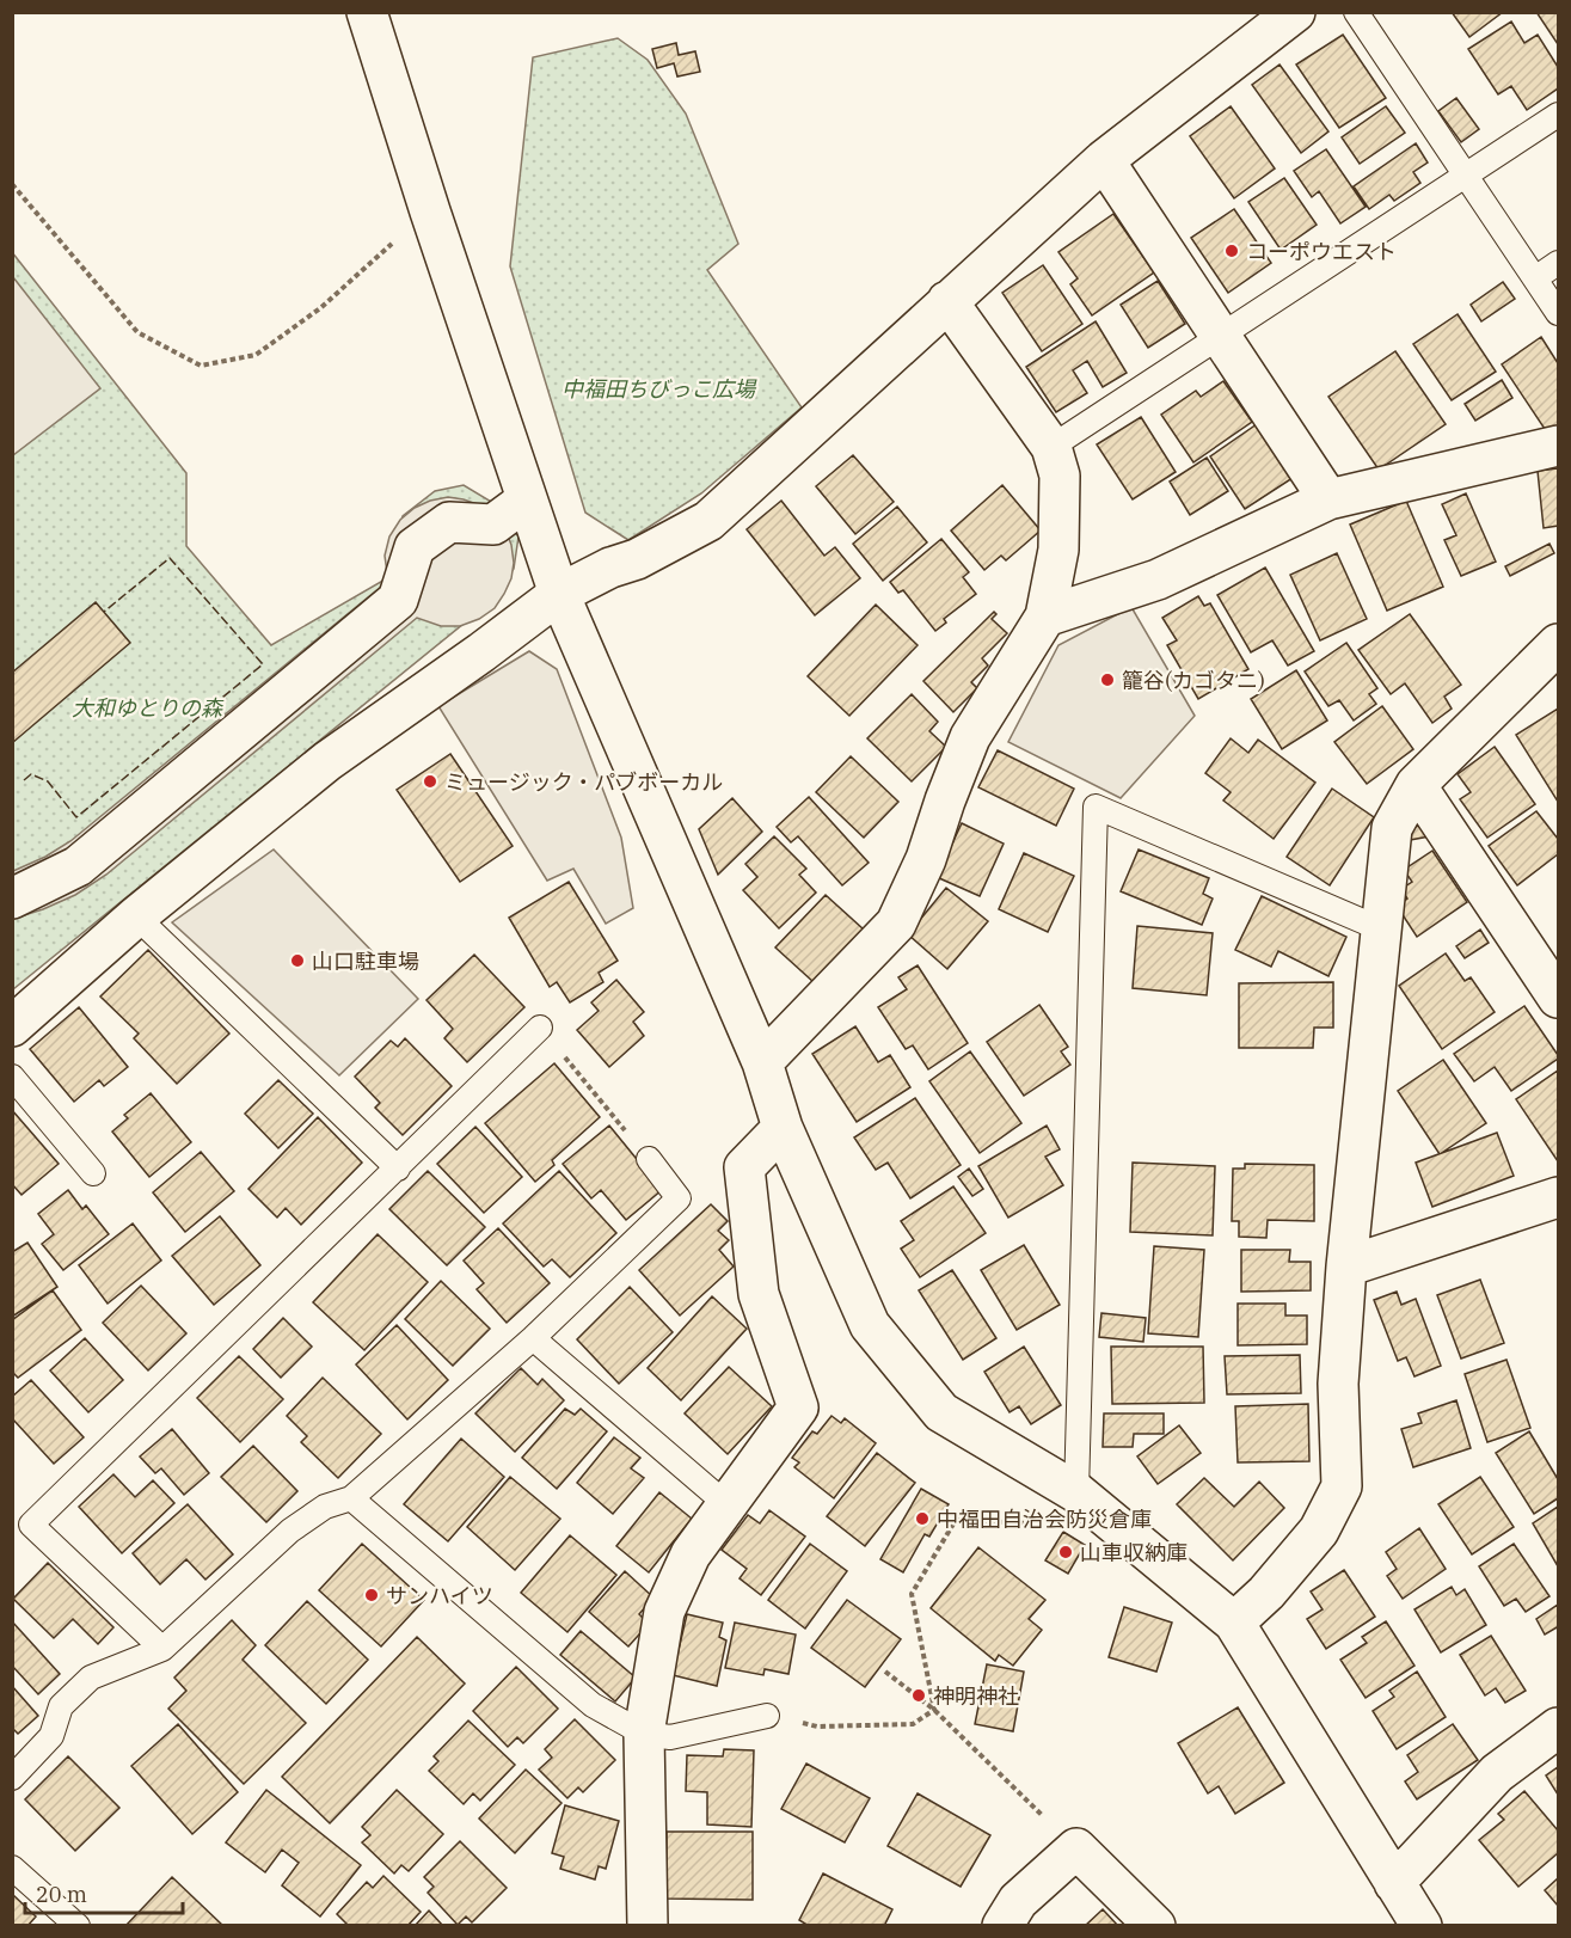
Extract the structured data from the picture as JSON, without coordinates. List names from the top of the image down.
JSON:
{
  "parks": ["中福田ちびっこ広場", "大和ゆとりの森"],
  "places": [
    "コーポウエスト",
    "籠谷(カゴタニ)",
    "ミュージック・パブボーカル",
    "山口駐車場",
    "中福田自治会防災倉庫",
    "山車収納庫",
    "サンハイツ",
    "神明神社"
  ],
  "scale_bar": "20 m"
}
